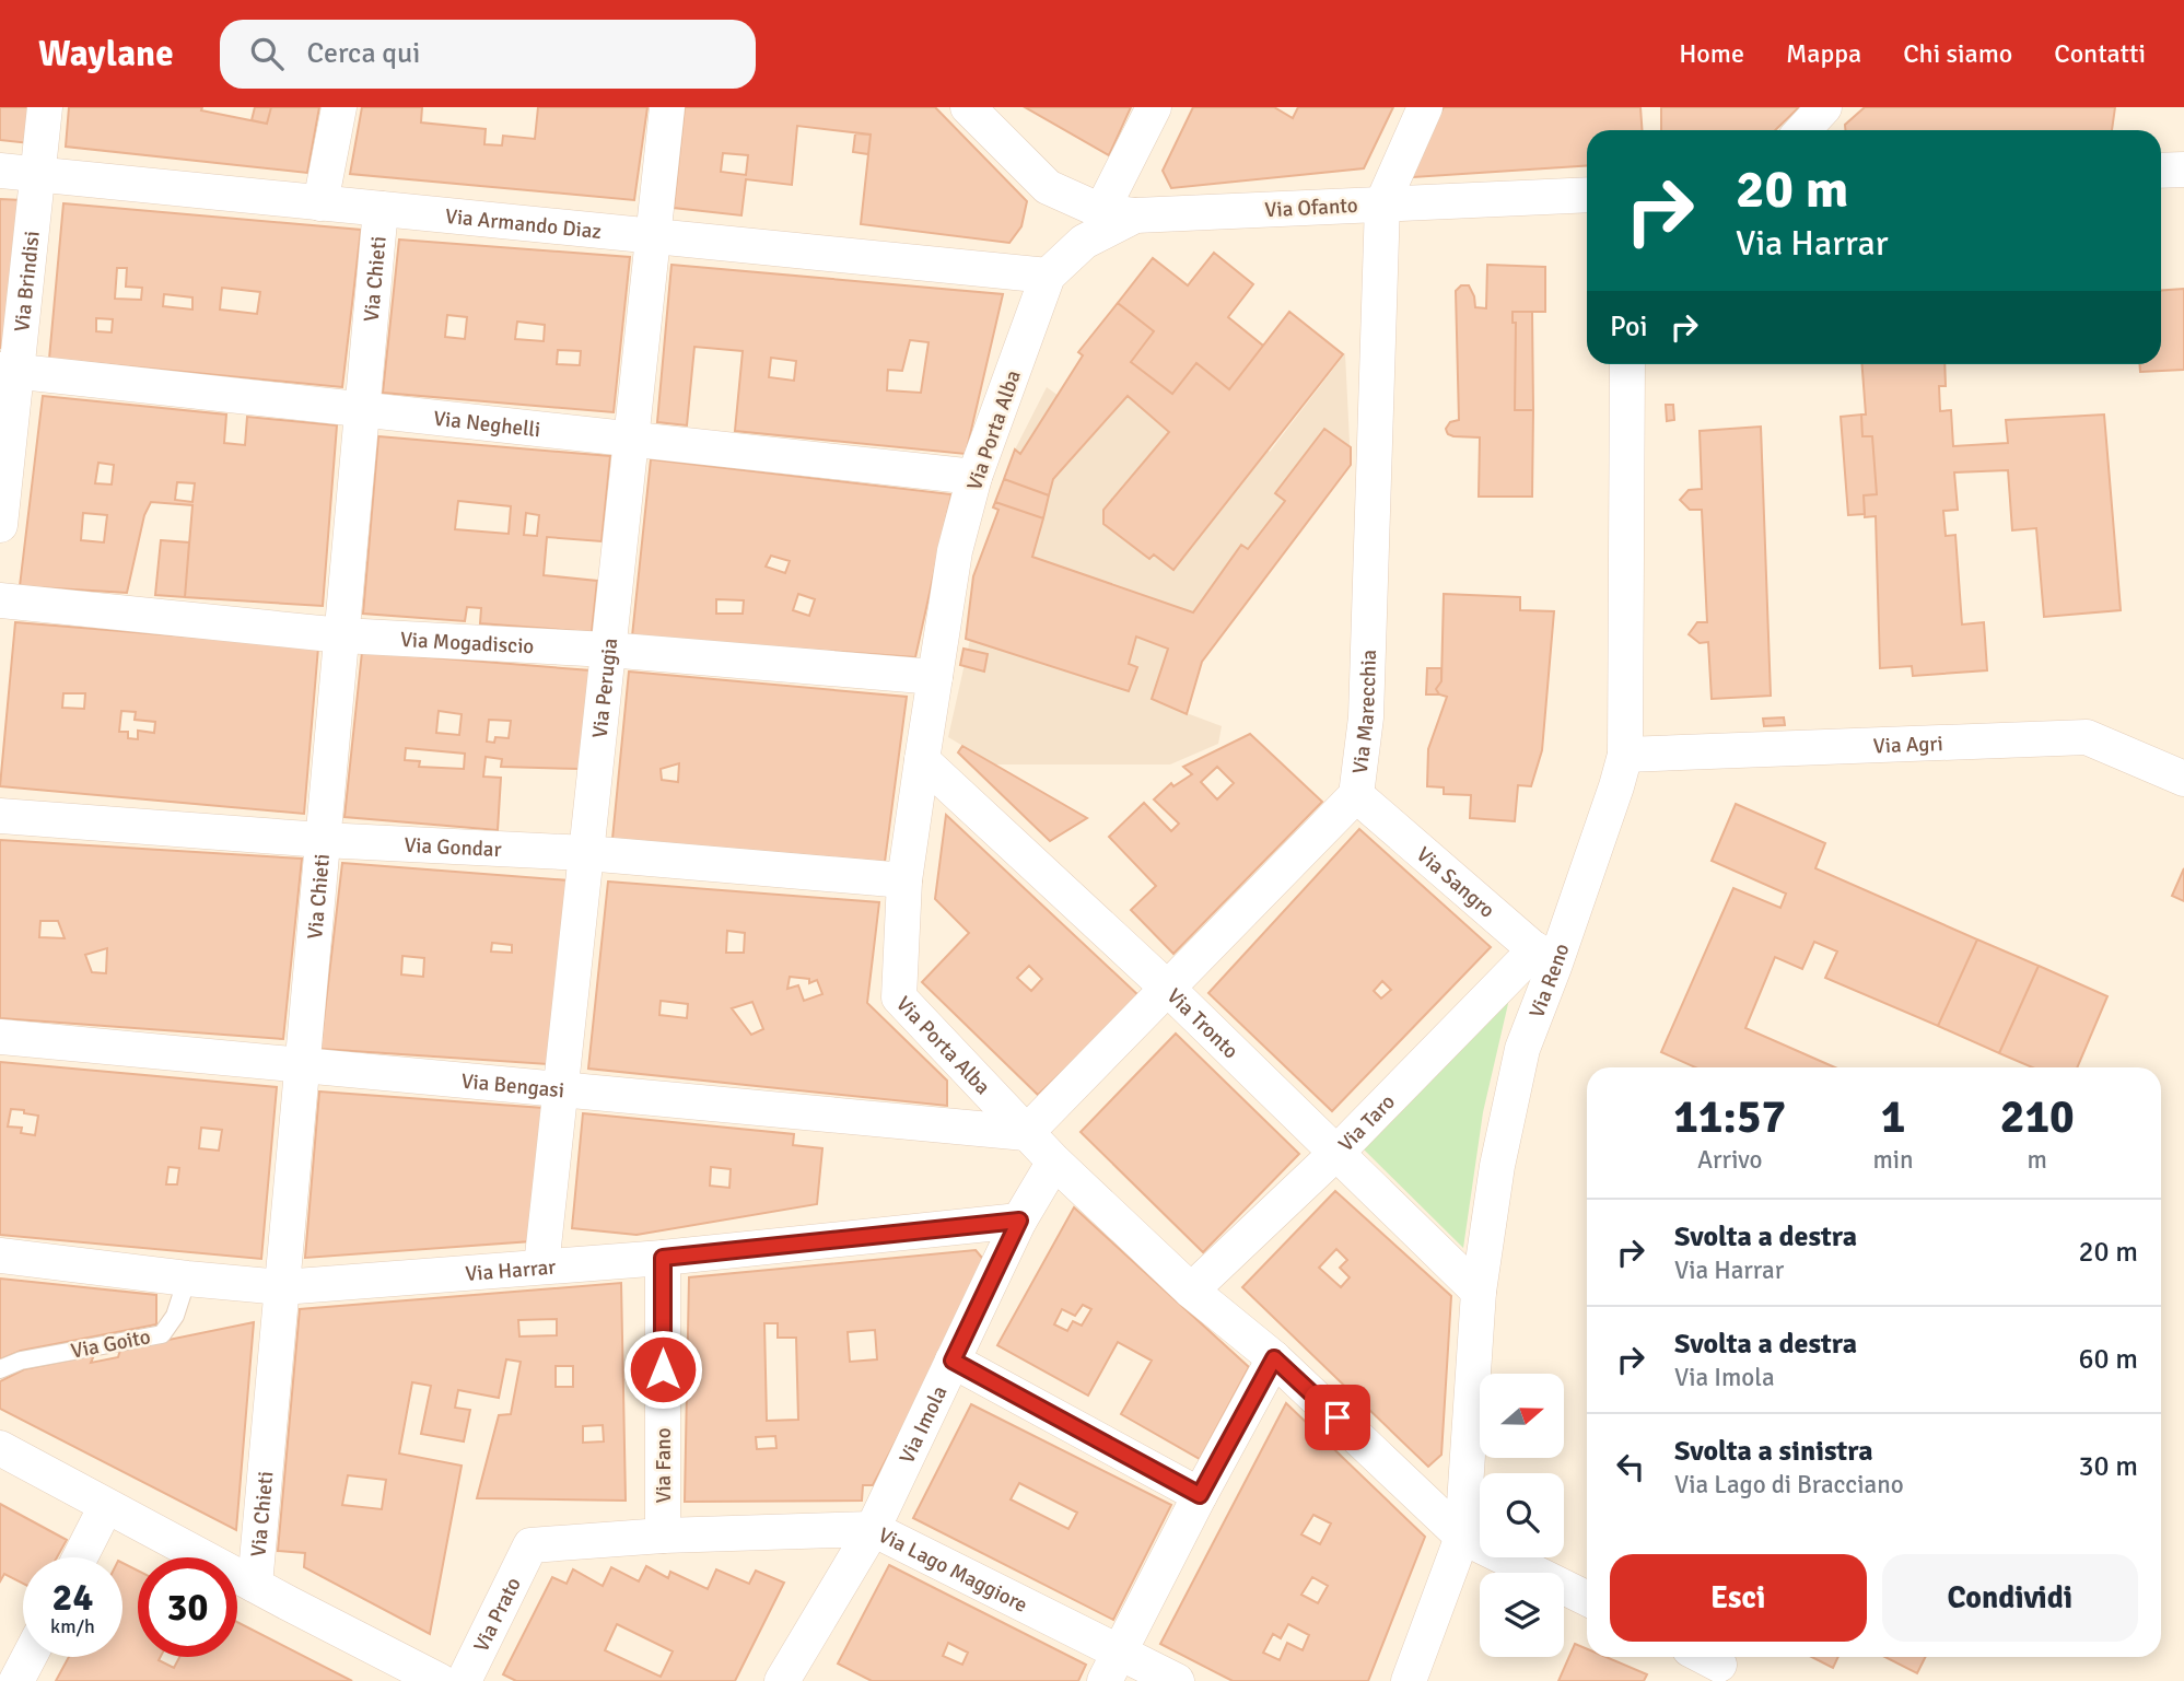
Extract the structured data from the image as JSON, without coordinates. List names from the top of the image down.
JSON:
{
  "streets": {
    "street": [
      "Via Ofanto",
      "Via Armando Diaz",
      "Via Chieti",
      "Via Brindisi",
      "Via Neghelli",
      "Via Porta Alba",
      "Via Mogadiscio",
      "Via Perugia",
      "Via Marecchia",
      "Via Agri",
      "Via Gondar",
      "Via Sangro",
      "Via Reno",
      "Via Tronto",
      "Via Bengasi",
      "Via Taro",
      "Via Harrar",
      "Via Imola",
      "Via Fano",
      "Via Lago Maggiore",
      "Via Prato"
    ],
    "lane": ["Via Goito"]
  },
  "crossings": [
    ["Via Ofanto", "Via Armando Diaz"],
    ["Via Ofanto", "Via Porta Alba"],
    ["Via Ofanto", "Via Marecchia"],
    ["Via Armando Diaz", "Via Chieti"],
    ["Via Armando Diaz", "Via Brindisi"],
    ["Via Armando Diaz", "Via Porta Alba"],
    ["Via Armando Diaz", "Via Perugia"],
    ["Via Chieti", "Via Neghelli"],
    ["Via Chieti", "Via Mogadiscio"],
    ["Via Chieti", "Via Gondar"],
    ["Via Chieti", "Via Bengasi"],
    ["Via Chieti", "Via Harrar"],
    ["Via Brindisi", "Via Neghelli"],
    ["Via Neghelli", "Via Porta Alba"],
    ["Via Neghelli", "Via Perugia"],
    ["Via Porta Alba", "Via Mogadiscio"],
    ["Via Porta Alba", "Via Marecchia"],
    ["Via Porta Alba", "Via Gondar"],
    ["Via Porta Alba", "Via Reno"],
    ["Via Porta Alba", "Via Tronto"],
    ["Via Porta Alba", "Via Bengasi"],
    ["Via Porta Alba", "Via Taro"],
    ["Via Porta Alba", "Via Imola"],
    ["Via Mogadiscio", "Via Perugia"],
    ["Via Perugia", "Via Gondar"],
    ["Via Perugia", "Via Bengasi"],
    ["Via Perugia", "Via Harrar"],
    ["Via Marecchia", "Via Sangro"],
    ["Via Marecchia", "Via Tronto"],
    ["Via Marecchia", "Via Bengasi"],
    ["Via Agri", "Via Reno"],
    ["Via Sangro", "Via Reno"],
    ["Via Sangro", "Via Taro"],
    ["Via Reno", "Via Tronto"],
    ["Via Reno", "Via Taro"],
    ["Via Tronto", "Via Taro"],
    ["Via Harrar", "Via Goito"],
    ["Via Harrar", "Via Imola"],
    ["Via Harrar", "Via Fano"],
    ["Via Imola", "Via Lago Maggiore"],
    ["Via Fano", "Via Lago Maggiore"],
    ["Via Lago Maggiore", "Via Prato"]
  ],
  "north": "right",
  "page": {
    "header": "Waylane",
    "search": "Cerca qui",
    "nav": [
      "Home",
      "Mappa",
      "Chi siamo",
      "Contatti"
    ],
    "turn": ["20 m", "Via Harrar"],
    "then": "Poi",
    "eta": [
      "11:57",
      "Arrivo",
      "1",
      "min",
      "210",
      "m"
    ],
    "list": [
      {
        "name": "Svolta a destra",
        "note": "Via Harrar",
        "value": "20 m"
      },
      {
        "name": "Svolta a destra",
        "note": "Via Imola",
        "value": "60 m"
      },
      {
        "name": "Svolta a sinistra",
        "note": "Via Lago di Bracciano",
        "value": "30 m"
      }
    ],
    "buttons": ["Esci", "Condividi"],
    "speed": "24 km/h",
    "limit": "30"
  }
}
